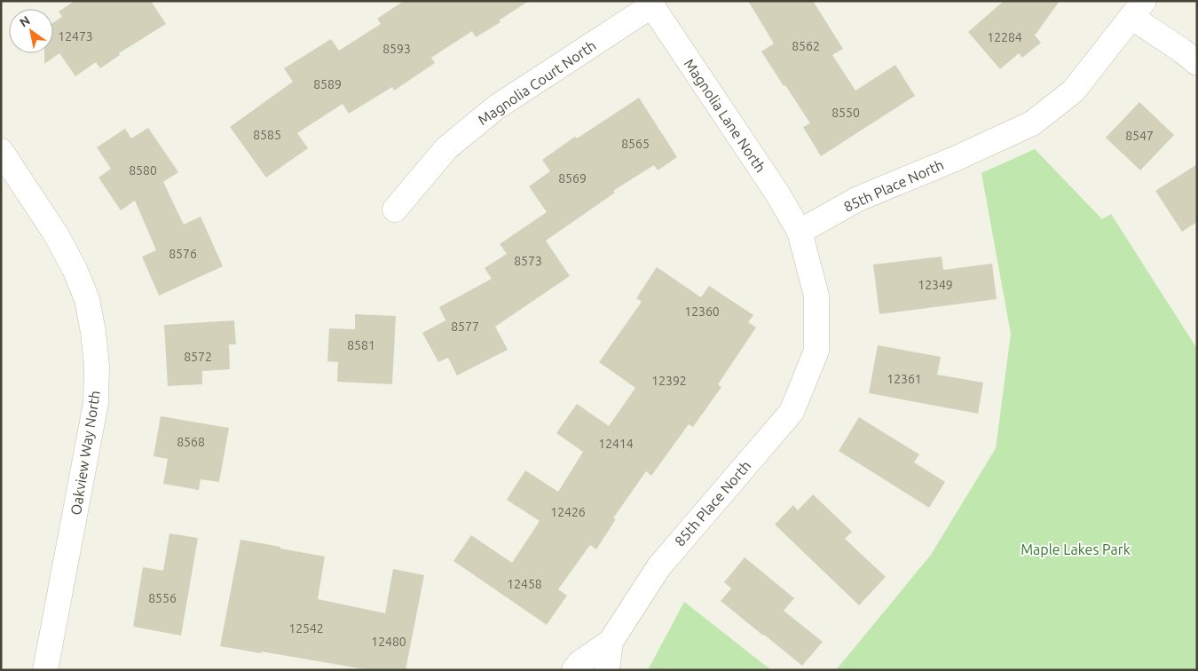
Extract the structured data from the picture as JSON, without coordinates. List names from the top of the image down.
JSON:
{
  "streets": {
    "street": [
      "Magnolia Court North",
      "Magnolia Lane North",
      "85th Place North",
      "Oakview Way North"
    ]
  },
  "crossings": [
    ["Magnolia Court North", "Magnolia Lane North"],
    ["Magnolia Lane North", "85th Place North"]
  ],
  "parks": ["Maple Lakes Park"],
  "house_numbers": [
    "12473",
    "12284",
    "8562",
    "8593",
    "8589",
    "8550",
    "8585",
    "8547",
    "8565",
    "8580",
    "8569",
    "8576",
    "8573",
    "12349",
    "12360",
    "8577",
    "8581",
    "8572",
    "12361",
    "12392",
    "8568",
    "12414",
    "12426",
    "12458",
    "8556",
    "12542",
    "12480"
  ],
  "north": "top left"
}
